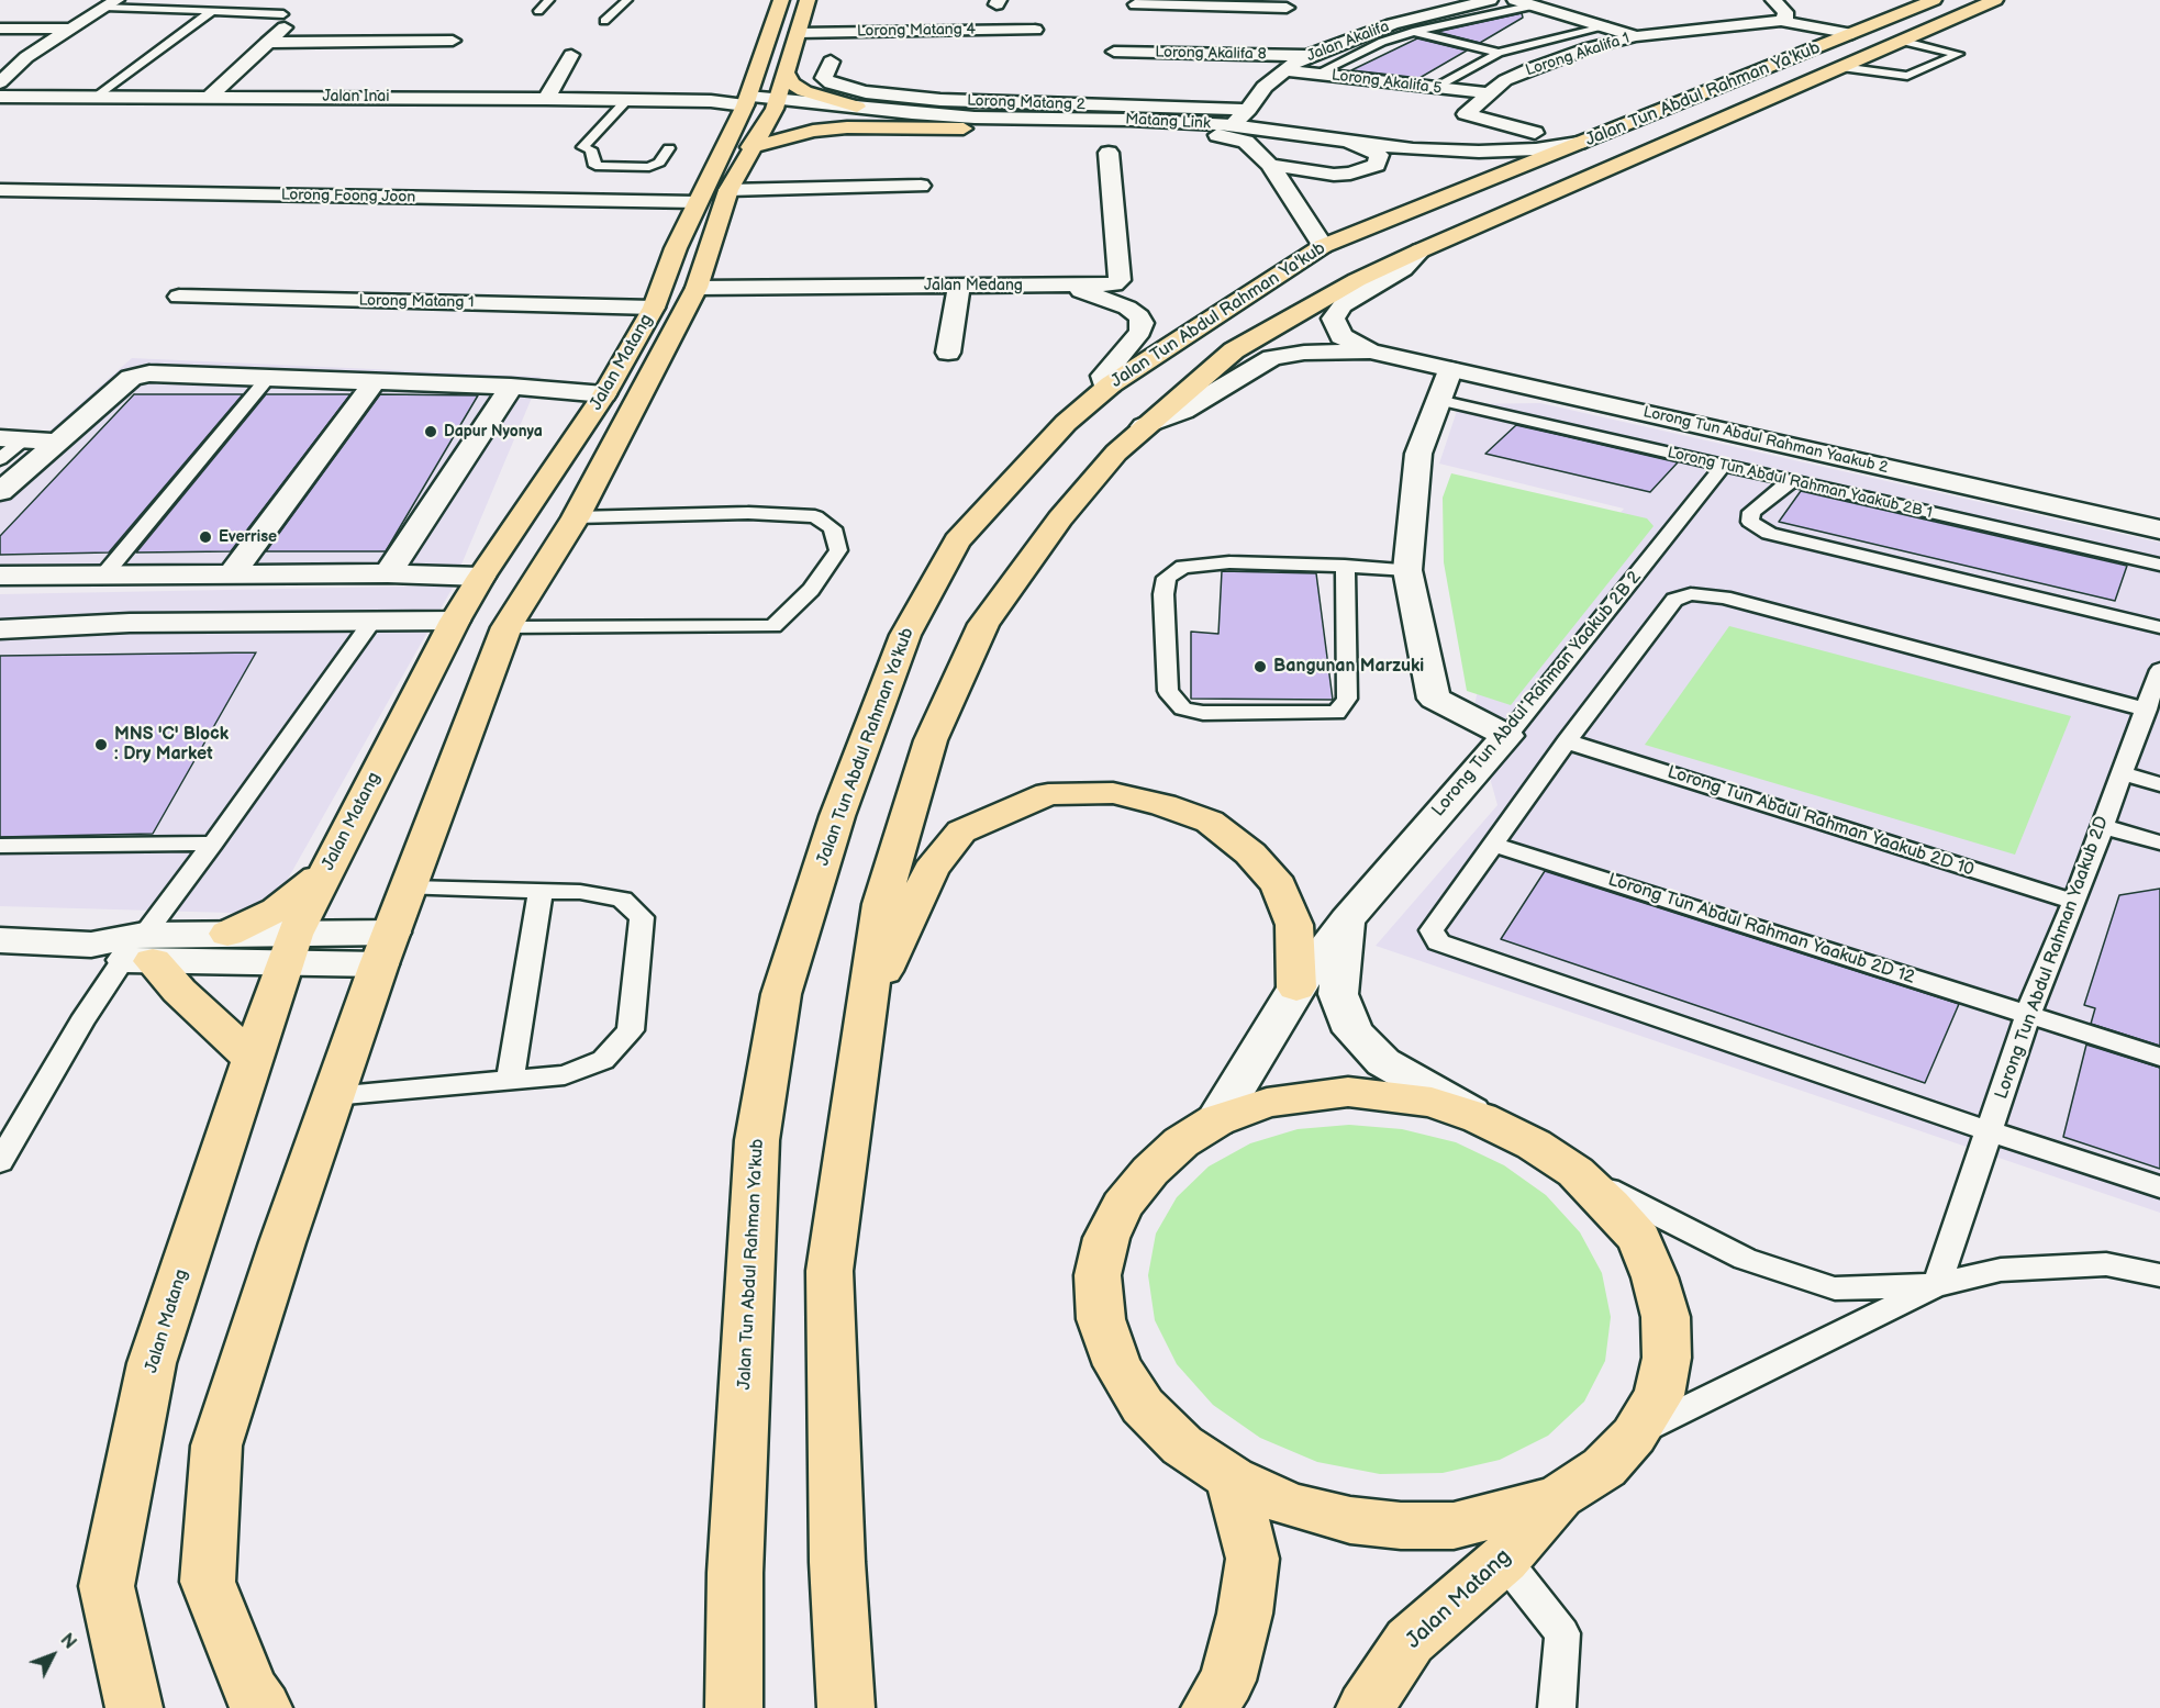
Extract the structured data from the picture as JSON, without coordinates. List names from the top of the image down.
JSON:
{
  "streets": {
    "main road": ["Jalan Tun Abdul Rahman Ya'kub", "Jalan Matang"],
    "street": [
      "Lorong Matang 4",
      "Jalan Akalifa",
      "Lorong Akalifa 8",
      "Lorong Akalifa 1",
      "Lorong Akalifa 5",
      "Jalan Inai",
      "Lorong Matang 2",
      "Matang Link",
      "Lorong Foong Joon",
      "Jalan Medang",
      "Lorong Matang 1",
      "Lorong Tun Abdul Rahman Yaakub 2",
      "Lorong Tun Abdul Rahman Yaakub 2B 2"
    ],
    "lane": [
      "Lorong Tun Abdul Rahman Yaakub 2B 1",
      "Lorong Tun Abdul Rahman Yaakub 2D 10",
      "Lorong Tun Abdul Rahman Yaakub 2D 12",
      "Lorong Tun Abdul Rahman Yaakub 2D"
    ]
  },
  "crossings": [
    ["Lorong Matang 4", "Jalan Matang"],
    ["Jalan Akalifa", "Lorong Akalifa 8"],
    ["Jalan Akalifa", "Lorong Akalifa 5"],
    ["Jalan Akalifa", "Lorong Matang 2"],
    ["Jalan Akalifa", "Matang Link"],
    ["Lorong Akalifa 1", "Lorong Akalifa 5"],
    ["Lorong Akalifa 1", "Jalan Tun Abdul Rahman Ya'kub"],
    ["Jalan Tun Abdul Rahman Ya'kub", "Matang Link"],
    ["Jalan Inai", "Matang Link"],
    ["Jalan Inai", "Jalan Matang"],
    ["Matang Link", "Jalan Matang"],
    ["Lorong Foong Joon", "Jalan Matang"],
    ["Jalan Medang", "Jalan Matang"],
    ["Lorong Matang 1", "Jalan Matang"],
    ["Lorong Tun Abdul Rahman Yaakub 2B 1", "Lorong Tun Abdul Rahman Yaakub 2B 2"],
    ["Lorong Tun Abdul Rahman Yaakub 2D 10", "Lorong Tun Abdul Rahman Yaakub 2D"],
    ["Lorong Tun Abdul Rahman Yaakub 2D 12", "Lorong Tun Abdul Rahman Yaakub 2D"]
  ],
  "places": [
    "Dapur Nyonya",
    "Everrise",
    "Bangunan Marzuki",
    "MNS 'C' Block : Dry Market"
  ],
  "north": "top right"
}
